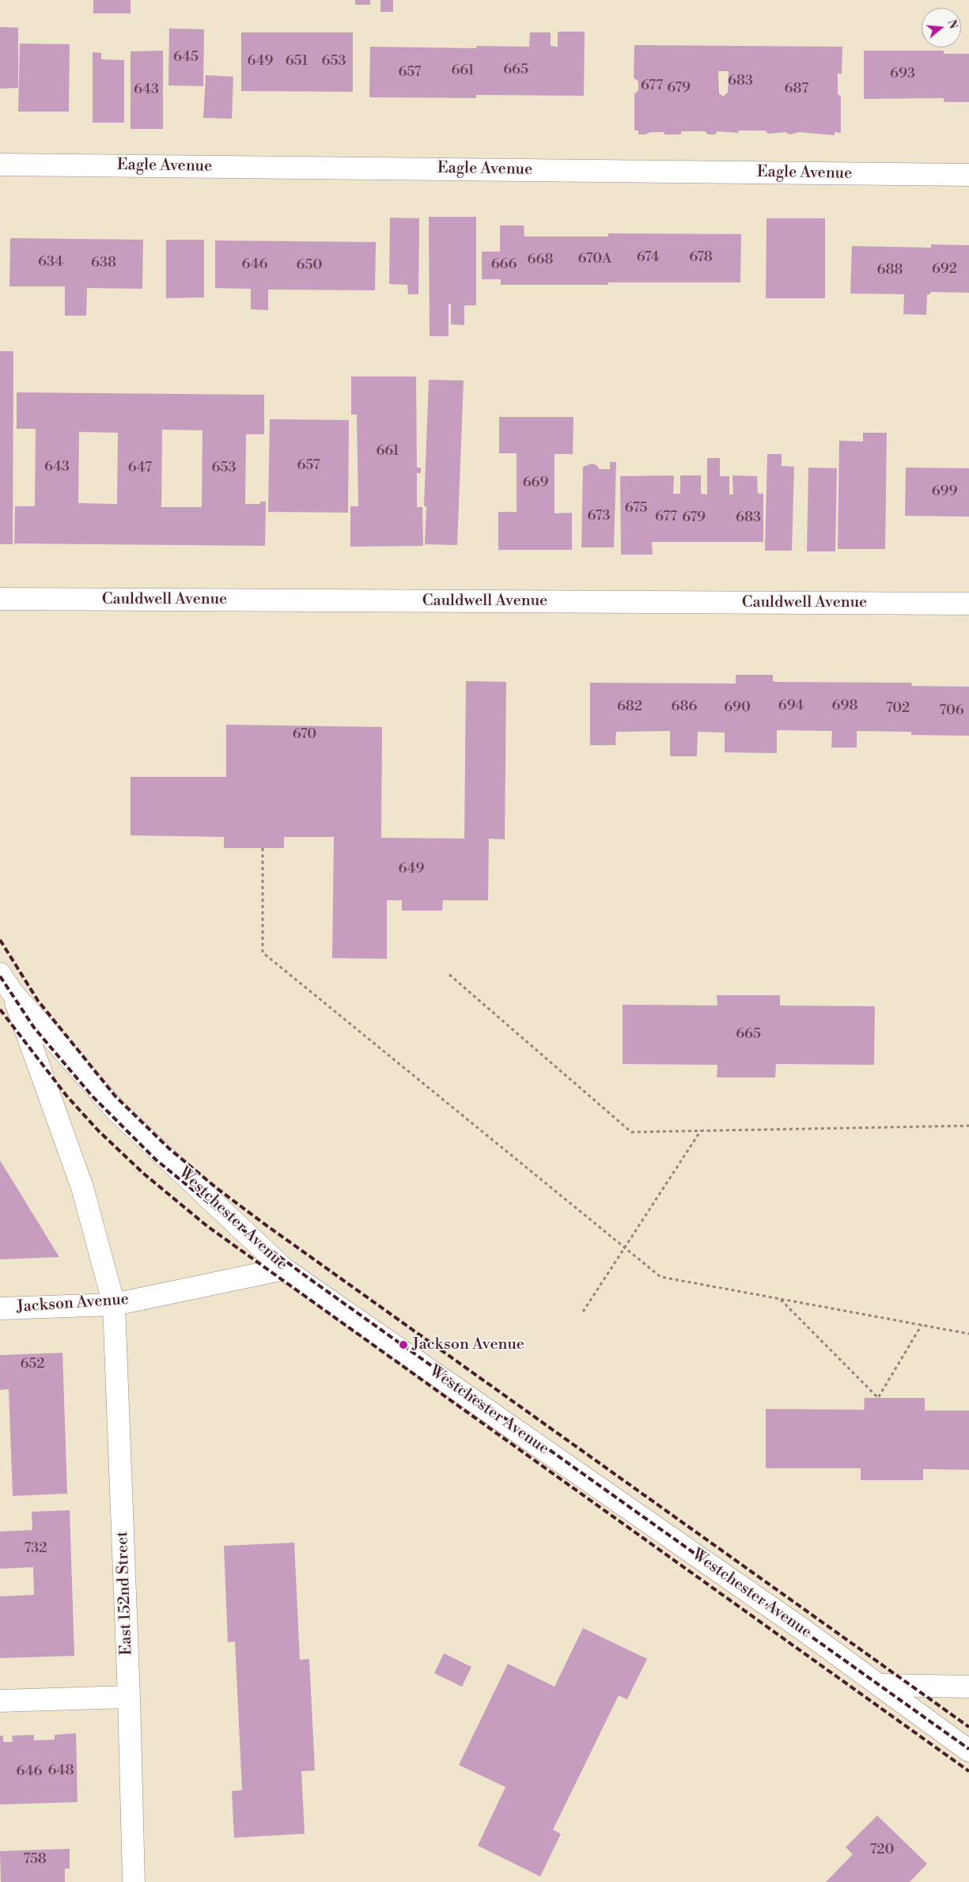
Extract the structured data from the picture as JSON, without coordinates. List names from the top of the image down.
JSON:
{
  "streets": {
    "street": [
      "Eagle Avenue",
      "Cauldwell Avenue",
      "Westchester Avenue",
      "Jackson Avenue",
      "East 152nd Street"
    ]
  },
  "crossings": [
    ["Westchester Avenue", "Jackson Avenue"],
    ["Westchester Avenue", "East 152nd Street"],
    ["Jackson Avenue", "East 152nd Street"]
  ],
  "places": ["Jackson Avenue"],
  "house_numbers": [
    "645",
    "649",
    "651",
    "653",
    "665",
    "661",
    "657",
    "693",
    "683",
    "677",
    "679",
    "687",
    "643",
    "674",
    "678",
    "670A",
    "668",
    "634",
    "638",
    "646",
    "666",
    "650",
    "692",
    "688",
    "661",
    "657",
    "643",
    "647",
    "653",
    "669",
    "699",
    "675",
    "673",
    "677",
    "679",
    "683",
    "694",
    "698",
    "682",
    "686",
    "690",
    "702",
    "706",
    "670",
    "649",
    "665",
    "652",
    "732",
    "648",
    "646",
    "720",
    "758"
  ],
  "north": "right"
}
